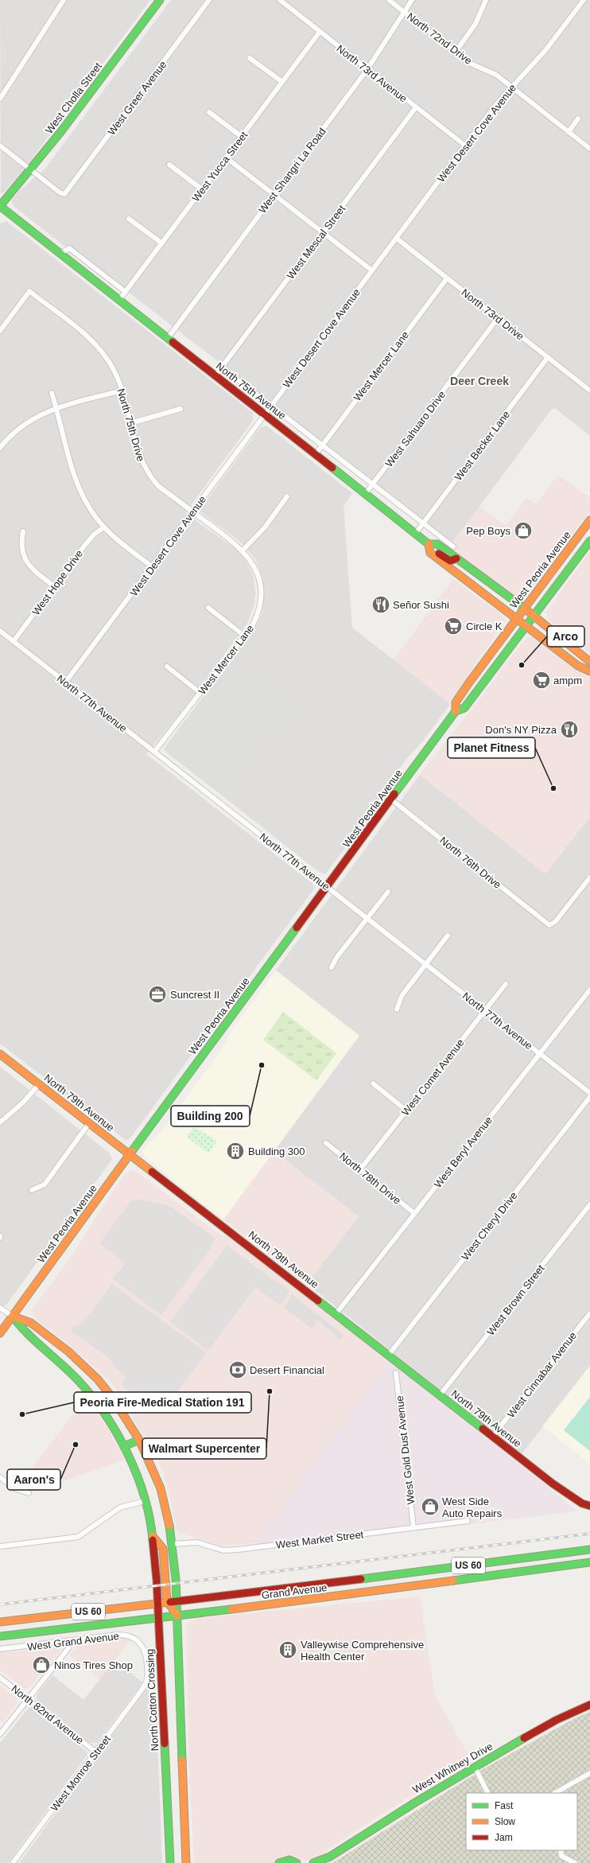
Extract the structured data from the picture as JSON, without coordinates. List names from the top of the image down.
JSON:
{
  "streets": {
    "main road": [
      "West Cholla Street",
      "North 75th Avenue",
      "West Peoria Avenue",
      "North 79th Avenue",
      "US 60",
      "Grand Avenue",
      "North Cotton Crossing",
      "West Whitney Drive"
    ],
    "street": [
      "North 72nd Drive",
      "North 73rd Avenue",
      "West Greer Avenue",
      "West Desert Cove Avenue",
      "West Yucca Street",
      "West Shangri La Road",
      "West Mescal Street",
      "North 73rd Drive",
      "West Mercer Lane",
      "North 75th Drive",
      "West Sahuaro Drive",
      "West Becker Lane",
      "West Hope Drive",
      "North 77th Avenue",
      "North 76th Drive",
      "West Comet Avenue",
      "West Beryl Avenue",
      "North 78th Drive",
      "West Cheryl Drive",
      "West Brown Street",
      "West Cinnabar Avenue",
      "West Gold Dust Avenue",
      "West Market Street",
      "West Grand Avenue",
      "North 82nd Avenue",
      "West Monroe Street"
    ]
  },
  "crossings": [
    ["North 72nd Drive", "West Desert Cove Avenue"],
    ["North 72nd Drive", "West Shangri La Road"],
    ["North 73rd Avenue", "West Desert Cove Avenue"],
    ["North 73rd Avenue", "West Yucca Street"],
    ["North 73rd Avenue", "West Shangri La Road"],
    ["North 73rd Avenue", "West Mescal Street"],
    ["West Cholla Street", "West Greer Avenue"],
    ["West Cholla Street", "North 75th Avenue"],
    ["West Desert Cove Avenue", "North 73rd Drive"],
    ["West Desert Cove Avenue", "North 75th Avenue"],
    ["West Desert Cove Avenue", "North 75th Drive"],
    ["West Desert Cove Avenue", "North 77th Avenue"],
    ["West Yucca Street", "North 75th Avenue"],
    ["West Shangri La Road", "North 75th Avenue"],
    ["West Mescal Street", "North 75th Avenue"],
    ["North 73rd Drive", "West Mercer Lane"],
    ["North 73rd Drive", "West Sahuaro Drive"],
    ["North 73rd Drive", "West Becker Lane"],
    ["West Mercer Lane", "North 75th Avenue"],
    ["West Mercer Lane", "North 75th Drive"],
    ["West Mercer Lane", "North 77th Avenue"],
    ["North 75th Avenue", "West Sahuaro Drive"],
    ["North 75th Avenue", "West Becker Lane"],
    ["North 75th Avenue", "West Peoria Avenue"],
    ["West Peoria Avenue", "North 77th Avenue"],
    ["West Peoria Avenue", "North 76th Drive"],
    ["West Peoria Avenue", "North 79th Avenue"],
    ["West Peoria Avenue", "North Cotton Crossing"],
    ["West Hope Drive", "North 77th Avenue"],
    ["North 77th Avenue", "West Comet Avenue"],
    ["North 77th Avenue", "West Beryl Avenue"],
    ["West Comet Avenue", "North 78th Drive"],
    ["North 79th Avenue", "West Beryl Avenue"],
    ["North 79th Avenue", "West Cheryl Drive"],
    ["North 79th Avenue", "West Brown Street"],
    ["North 79th Avenue", "West Cinnabar Avenue"],
    ["West Beryl Avenue", "North 78th Drive"],
    ["West Gold Dust Avenue", "West Market Street"],
    ["Grand Avenue", "North Cotton Crossing"],
    ["West Grand Avenue", "West Monroe Street"],
    ["North 82nd Avenue", "West Monroe Street"]
  ],
  "districts": ["Deer Creek"],
  "places": {
    "shop": ["Pep Boys", "West Side Auto Repairs", "Ninos Tires Shop"],
    "restaurant": ["Señor Sushi", "Don's NY Pizza"],
    "supermarket": ["Circle K", "ampm"],
    "other": [
      "Arco",
      "Planet Fitness",
      "Building 200",
      "Walmart Supercenter",
      "Peoria Fire-Medical Station 191",
      "Aaron's"
    ],
    "office": ["Suncrest II"],
    "building": ["Building 300", "Valleywise Comprehensive Health Center"],
    "bank": ["Desert Financial"]
  },
  "legend": ["Fast", "Slow", "Jam"]
}
